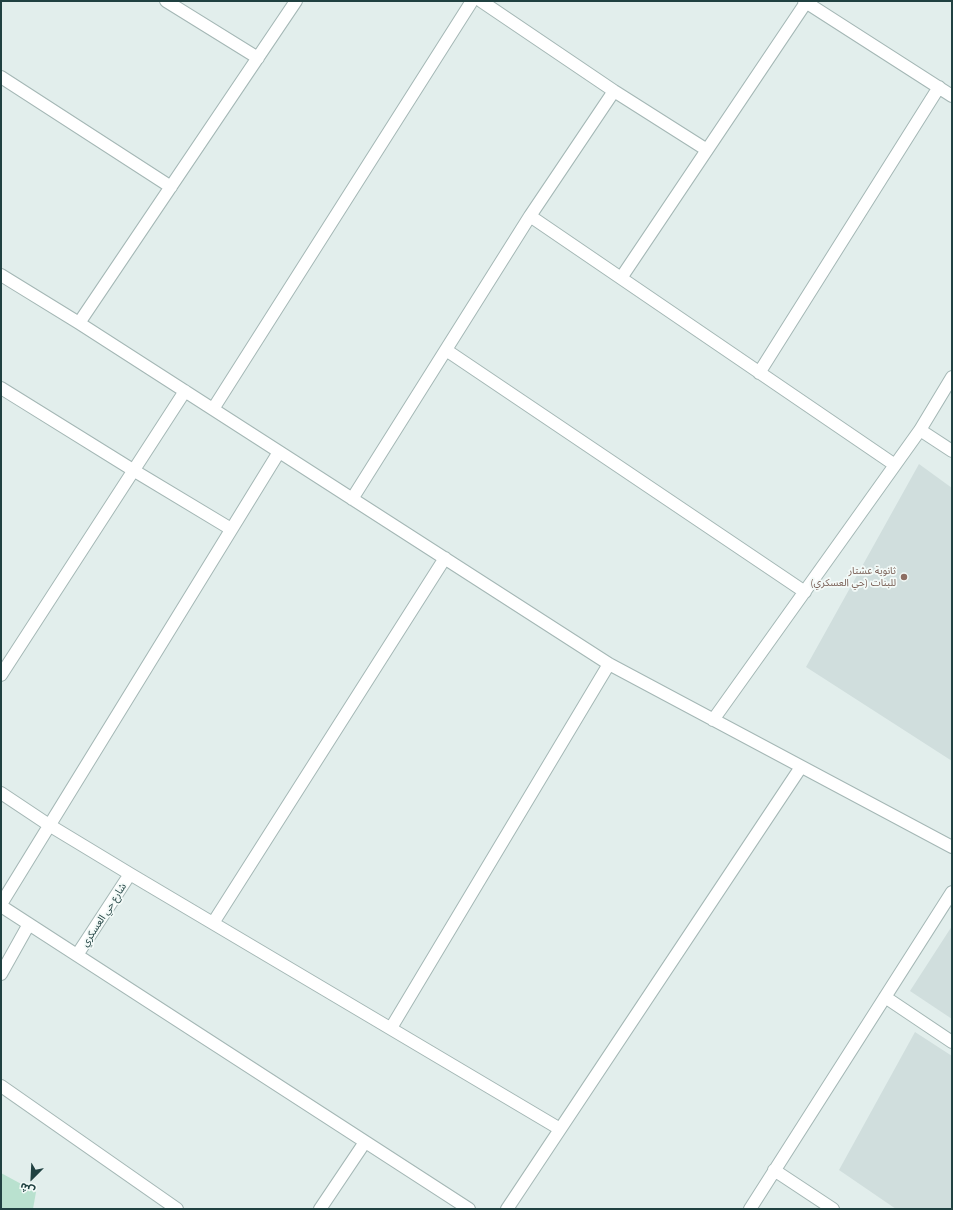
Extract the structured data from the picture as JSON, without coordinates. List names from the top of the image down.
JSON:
{
  "streets": {
    "street": ["شارع حي العسكري"]
  },
  "places": ["ثانوية عشتار للبنات (حي العسكري)"],
  "north": "bottom left"
}
